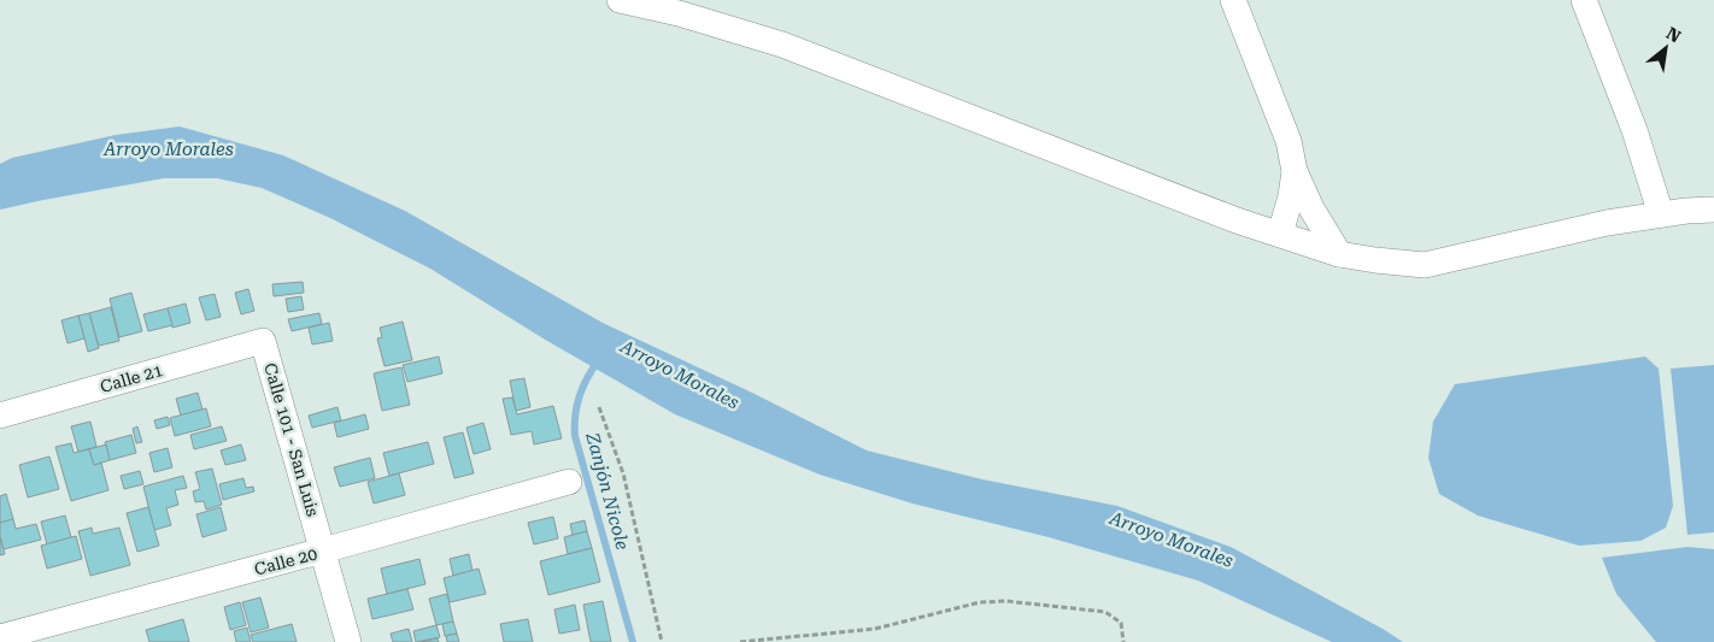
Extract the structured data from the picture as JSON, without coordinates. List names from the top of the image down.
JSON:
{
  "streets": {
    "street": ["Calle 21", "Calle 101 - San Luis", "Calle 20"]
  },
  "crossings": [
    ["Calle 21", "Calle 101 - San Luis"],
    ["Calle 101 - San Luis", "Calle 20"]
  ],
  "water": ["Arroyo Morales", "Zanjón Nicole"],
  "north": "top right"
}
